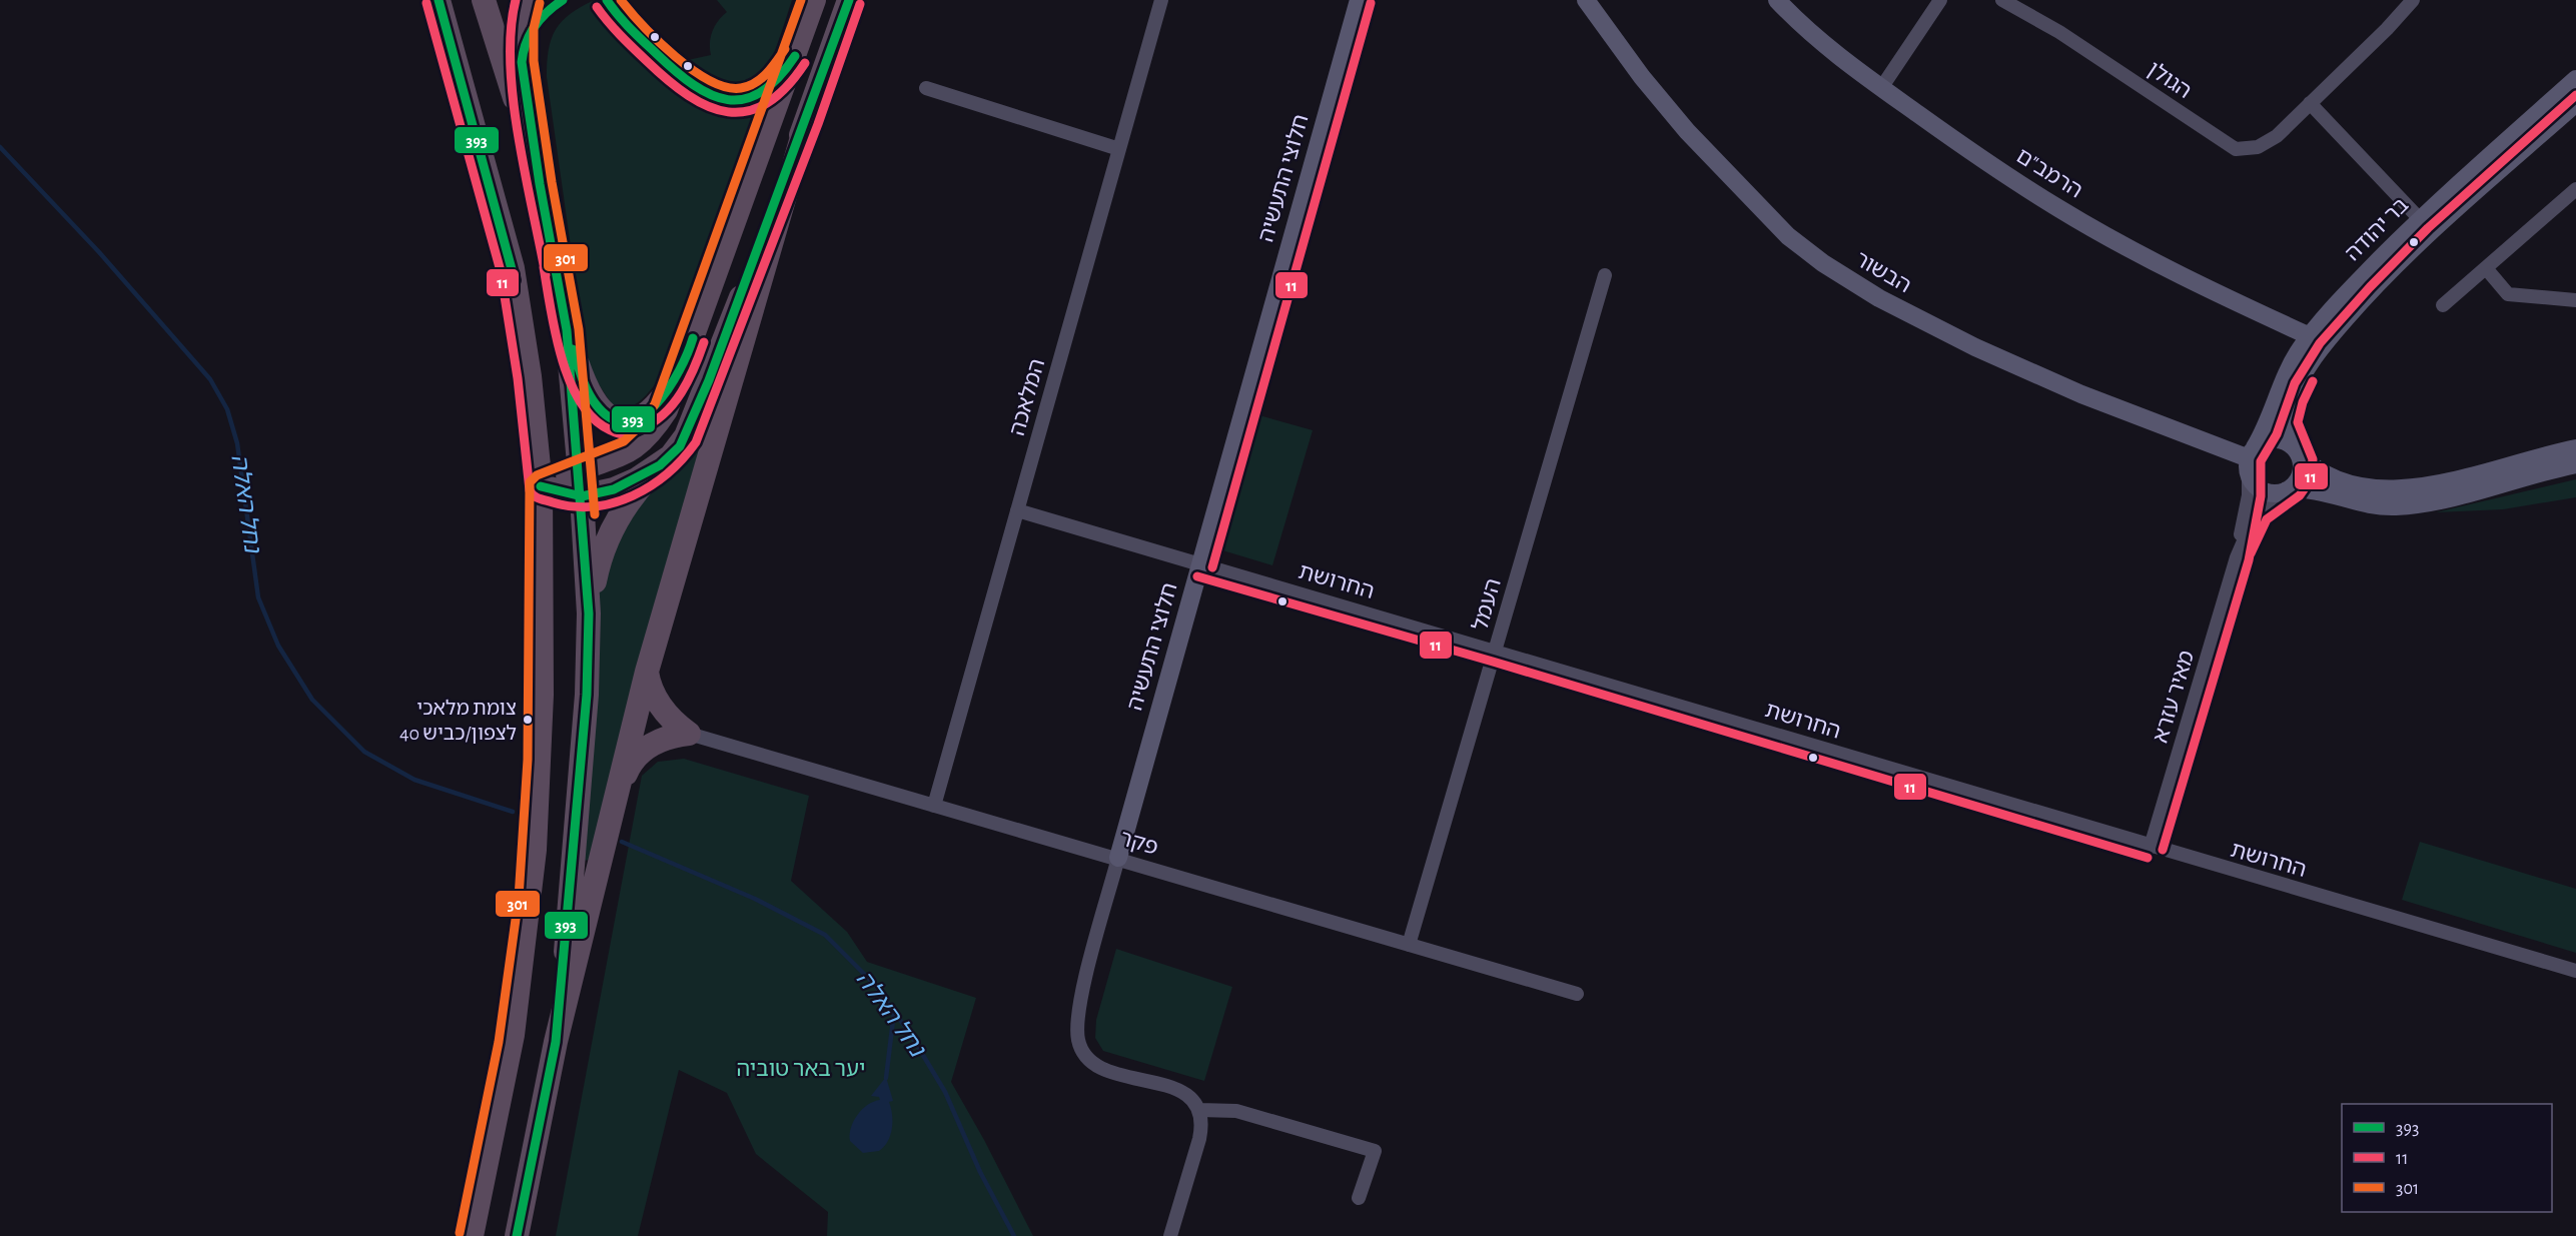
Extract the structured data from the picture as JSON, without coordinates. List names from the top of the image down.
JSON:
{
  "streets": {
    "street": [
      "הגולן",
      "הרמב\"ם",
      "חלוצי התעשיה",
      "בר יהודה",
      "הבשור",
      "המלאכה",
      "החרושת",
      "העמל",
      "מאיר עזרא",
      "פקר"
    ]
  },
  "crossings": [
    ["הרמב\"ם", "בר יהודה"],
    ["חלוצי התעשיה", "החרושת"],
    ["חלוצי התעשיה", "פקר"],
    ["בר יהודה", "הבשור"],
    ["בר יהודה", "מאיר עזרא"],
    ["הבשור", "מאיר עזרא"],
    ["המלאכה", "החרושת"],
    ["המלאכה", "פקר"],
    ["החרושת", "העמל"],
    ["החרושת", "מאיר עזרא"],
    ["העמל", "פקר"]
  ],
  "water": ["נחל האלה"],
  "parks": ["יער באר טוביה"],
  "places": ["צומת מלאכי לצפון/כביש 40"],
  "lines": ["transit line 393", "transit line 11", "transit line 301"],
  "legend": ["393", "11", "301"]
}
